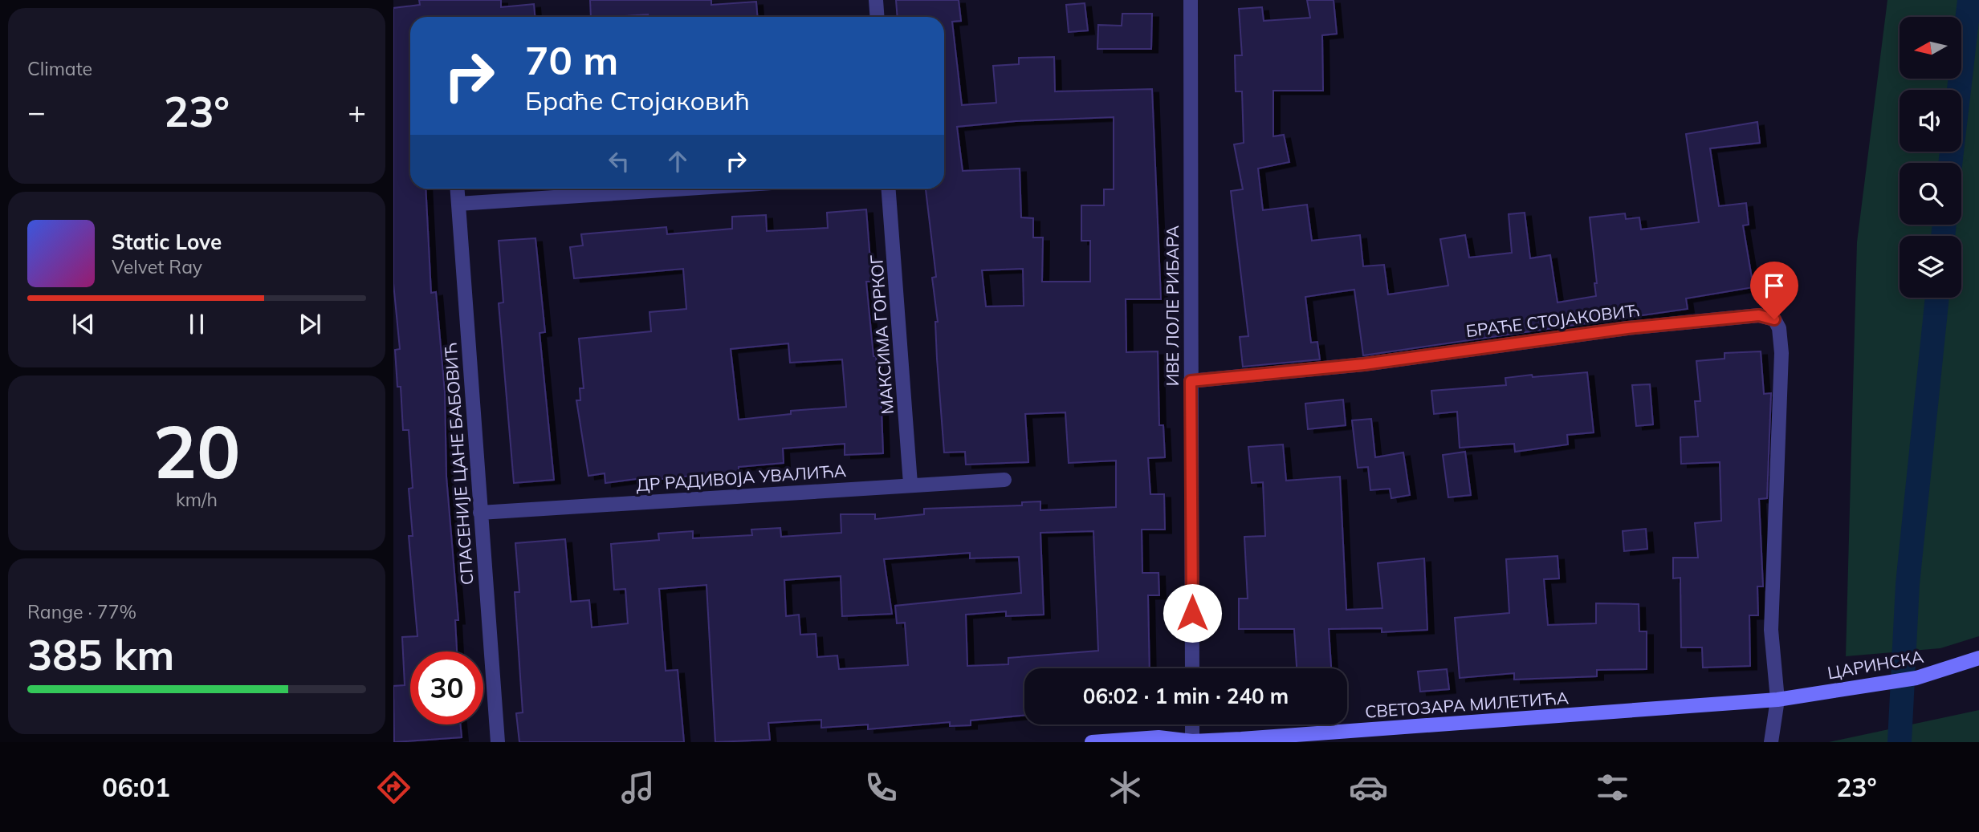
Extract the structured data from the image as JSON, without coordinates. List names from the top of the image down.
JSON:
{
  "streets": {
    "main road": ["ЦАРИНСКА", "СВЕТОЗАРА МИЛЕТИЋА"],
    "street": [
      "ИВЕ ЛОЛЕ РИБАРА",
      "БРАЋЕ СТОЈАКОВИЋ",
      "МАКСИМА ГОРКОГ",
      "СПАСЕНИЈЕ ЦАНЕ БАБОВИЋ",
      "ДР РАДИВОЈА УВАЛИЋА"
    ]
  },
  "crossings": [
    ["ИВЕ ЛОЛЕ РИБАРА", "БРАЋЕ СТОЈАКОВИЋ"],
    ["БРАЋЕ СТОЈАКОВИЋ", "ЦАРИНСКА"],
    ["БРАЋЕ СТОЈАКОВИЋ", "СВЕТОЗАРА МИЛЕТИЋА"],
    ["МАКСИМА ГОРКОГ", "ДР РАДИВОЈА УВАЛИЋА"],
    ["СПАСЕНИЈЕ ЦАНЕ БАБОВИЋ", "ДР РАДИВОЈА УВАЛИЋА"],
    ["ЦАРИНСКА", "СВЕТОЗАРА МИЛЕТИЋА"]
  ],
  "north": "left",
  "page": {
    "tile": [
      "Climate",
      ["20", "km/h"],
      ["Range · 77%", "385 km"]
    ],
    "turn": ["70 m", "Браће Стојаковић"],
    "heat": ["−", "23°", "+"],
    "song": ["Static Love", "Velvet Ray"],
    "limit": "30",
    "trip": "06:02 · 1 min · 240 m",
    "tabs": ["06:01", "23°"]
  }
}
